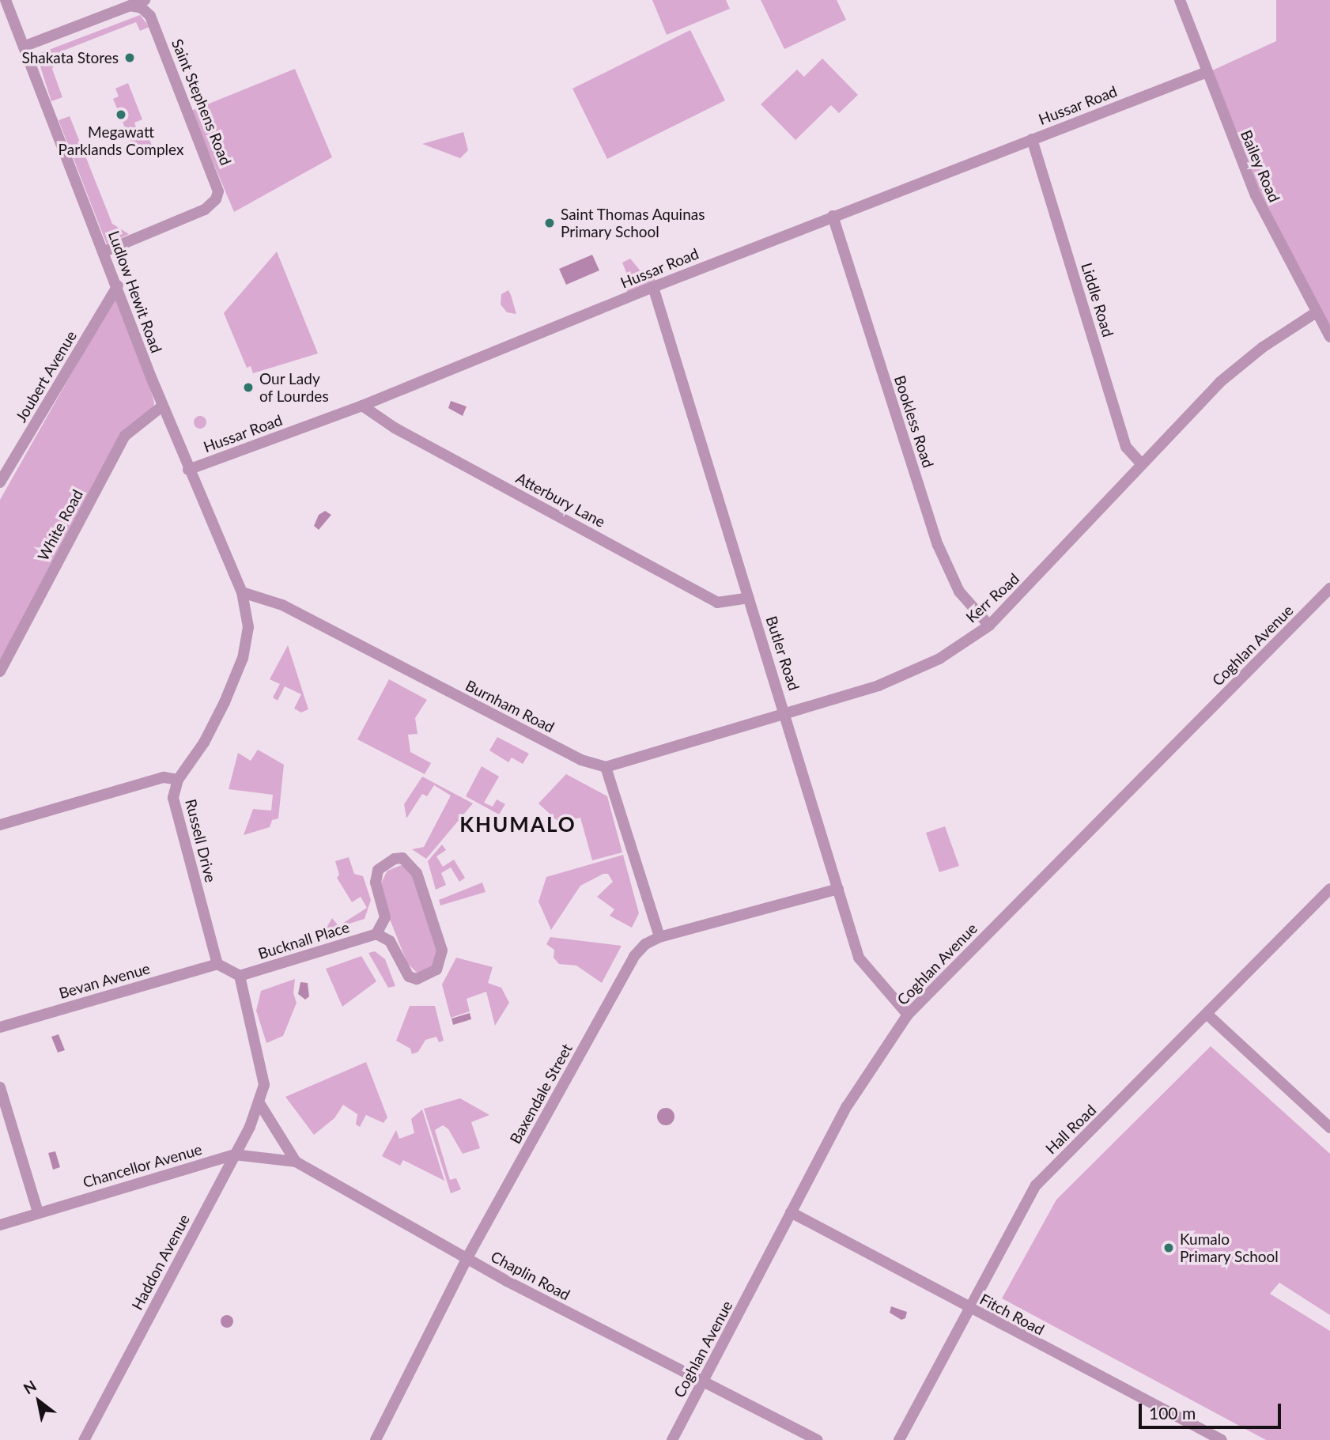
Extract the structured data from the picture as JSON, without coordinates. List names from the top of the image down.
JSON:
{
  "streets": {
    "street": [
      "Saint Stephens Road",
      "Hussar Road",
      "Bailey Road",
      "Ludlow Hewit Road",
      "Liddle Road",
      "Joubert Avenue",
      "Bookless Road",
      "Atterbury Lane",
      "White Road",
      "Kerr Road",
      "Coghlan Avenue",
      "Butler Road",
      "Burnham Road",
      "Russell Drive",
      "Bucknall Place",
      "Bevan Avenue",
      "Baxendale Street",
      "Hall Road",
      "Chancellor Avenue",
      "Haddon Avenue",
      "Chaplin Road",
      "Fitch Road"
    ]
  },
  "crossings": [
    ["Saint Stephens Road", "Ludlow Hewit Road"],
    ["Hussar Road", "Bailey Road"],
    ["Hussar Road", "Ludlow Hewit Road"],
    ["Hussar Road", "Liddle Road"],
    ["Hussar Road", "Bookless Road"],
    ["Hussar Road", "Atterbury Lane"],
    ["Hussar Road", "Butler Road"],
    ["Bailey Road", "Kerr Road"],
    ["Ludlow Hewit Road", "Joubert Avenue"],
    ["Ludlow Hewit Road", "White Road"],
    ["Ludlow Hewit Road", "Burnham Road"],
    ["Ludlow Hewit Road", "Russell Drive"],
    ["Liddle Road", "Kerr Road"],
    ["Bookless Road", "Kerr Road"],
    ["Atterbury Lane", "Butler Road"],
    ["Kerr Road", "Butler Road"],
    ["Kerr Road", "Burnham Road"],
    ["Coghlan Avenue", "Butler Road"],
    ["Coghlan Avenue", "Chaplin Road"],
    ["Coghlan Avenue", "Fitch Road"],
    ["Butler Road", "Baxendale Street"],
    ["Burnham Road", "Russell Drive"],
    ["Russell Drive", "Bevan Avenue"],
    ["Baxendale Street", "Chaplin Road"],
    ["Hall Road", "Fitch Road"],
    ["Chancellor Avenue", "Haddon Avenue"],
    ["Chancellor Avenue", "Chaplin Road"],
    ["Haddon Avenue", "Chaplin Road"]
  ],
  "districts": ["KHUMALO"],
  "places": [
    "Shakata Stores",
    "Megawatt Parklands Complex",
    "Saint Thomas Aquinas Primary School",
    "Our Lady of Lourdes",
    "Kumalo Primary School"
  ],
  "scale_bar": "100 m",
  "north": "top left"
}
